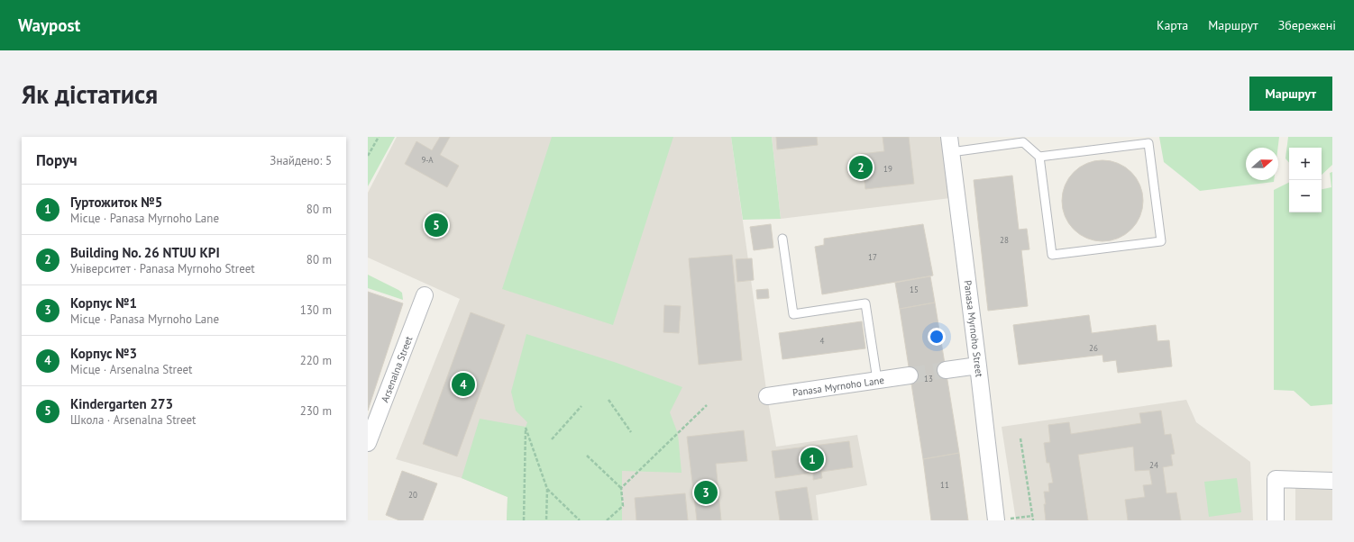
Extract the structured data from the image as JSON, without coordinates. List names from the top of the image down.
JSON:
{
  "streets": {
    "street": ["Panasa Myrnoho Street", "Arsenalna Street", "Panasa Myrnoho Lane"]
  },
  "house_numbers": [
    "9-А",
    "19",
    "28",
    "17",
    "15",
    "4",
    "26",
    "13",
    "24",
    "11",
    "20"
  ],
  "north": "right",
  "page": {
    "header": "Waypost",
    "nav": ["Карта", "Маршрут", "Збережені"],
    "buttons": "Маршрут",
    "title": "Як дістатися",
    "heading": ["Поруч", "Знайдено: 5"],
    "map_buttons": ["+", "−"],
    "pins": [
      "2",
      "5",
      "4",
      "1",
      "3"
    ],
    "list": [
      {
        "mark": "1",
        "name": "Гуртожиток №5",
        "note": "Місце · Panasa Myrnoho Lane",
        "value": "80 m"
      },
      {
        "mark": "2",
        "name": "Building No. 26 NTUU KPI",
        "note": "Університет · Panasa Myrnoho Street",
        "value": "80 m"
      },
      {
        "mark": "3",
        "name": "Корпус №1",
        "note": "Місце · Panasa Myrnoho Lane",
        "value": "130 m"
      },
      {
        "mark": "4",
        "name": "Корпус №3",
        "note": "Місце · Arsenalna Street",
        "value": "220 m"
      },
      {
        "mark": "5",
        "name": "Kindergarten 273",
        "note": "Школа · Arsenalna Street",
        "value": "230 m"
      }
    ]
  }
}
